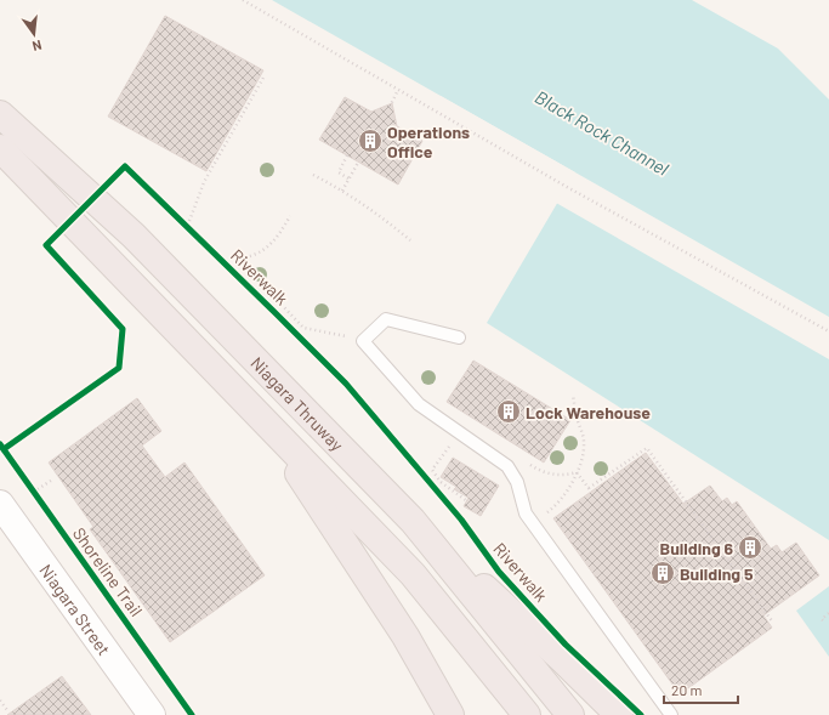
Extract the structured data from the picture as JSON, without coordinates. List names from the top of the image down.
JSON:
{
  "streets": {
    "highway": ["Niagara Thruway"],
    "main road": ["Niagara Street"],
    "cycle path": ["Riverwalk", "Shoreline Trail"]
  },
  "water": ["Black Rock Channel"],
  "places": {
    "building": [
      "Operations Office",
      "Lock Warehouse",
      "Building 6",
      "Building 5"
    ]
  },
  "scale_bar": "20 m",
  "north": "bottom"
}
